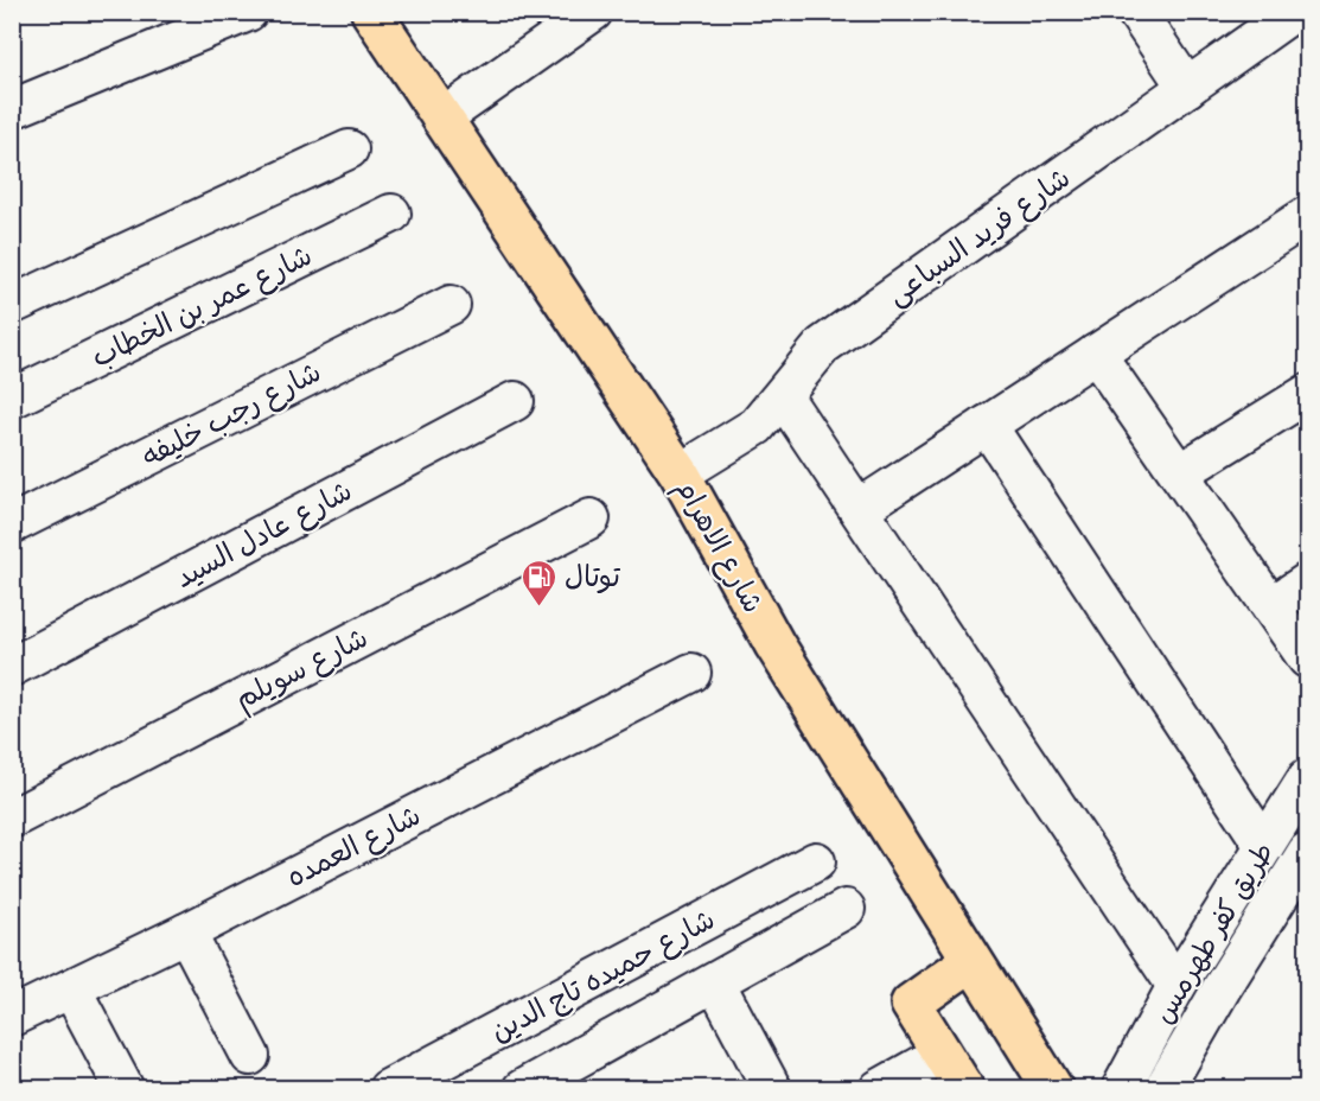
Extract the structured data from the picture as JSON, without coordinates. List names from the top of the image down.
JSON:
{
  "streets": {
    "main road": ["شارع الاهرام"],
    "street": [
      "شارع فريد السباعى",
      "شارع عمر بن الخطاب",
      "شارع رجب خليفه",
      "شارع عادل السيد",
      "شارع سويلم",
      "شارع العمده",
      "طريق كفر طهرمس",
      "شارع حميده تاج الدين"
    ]
  },
  "crossings": [
    ["شارع فريد السباعى", "شارع الاهرام"]
  ],
  "places": {
    "fuel station": ["توتال"]
  }
}
